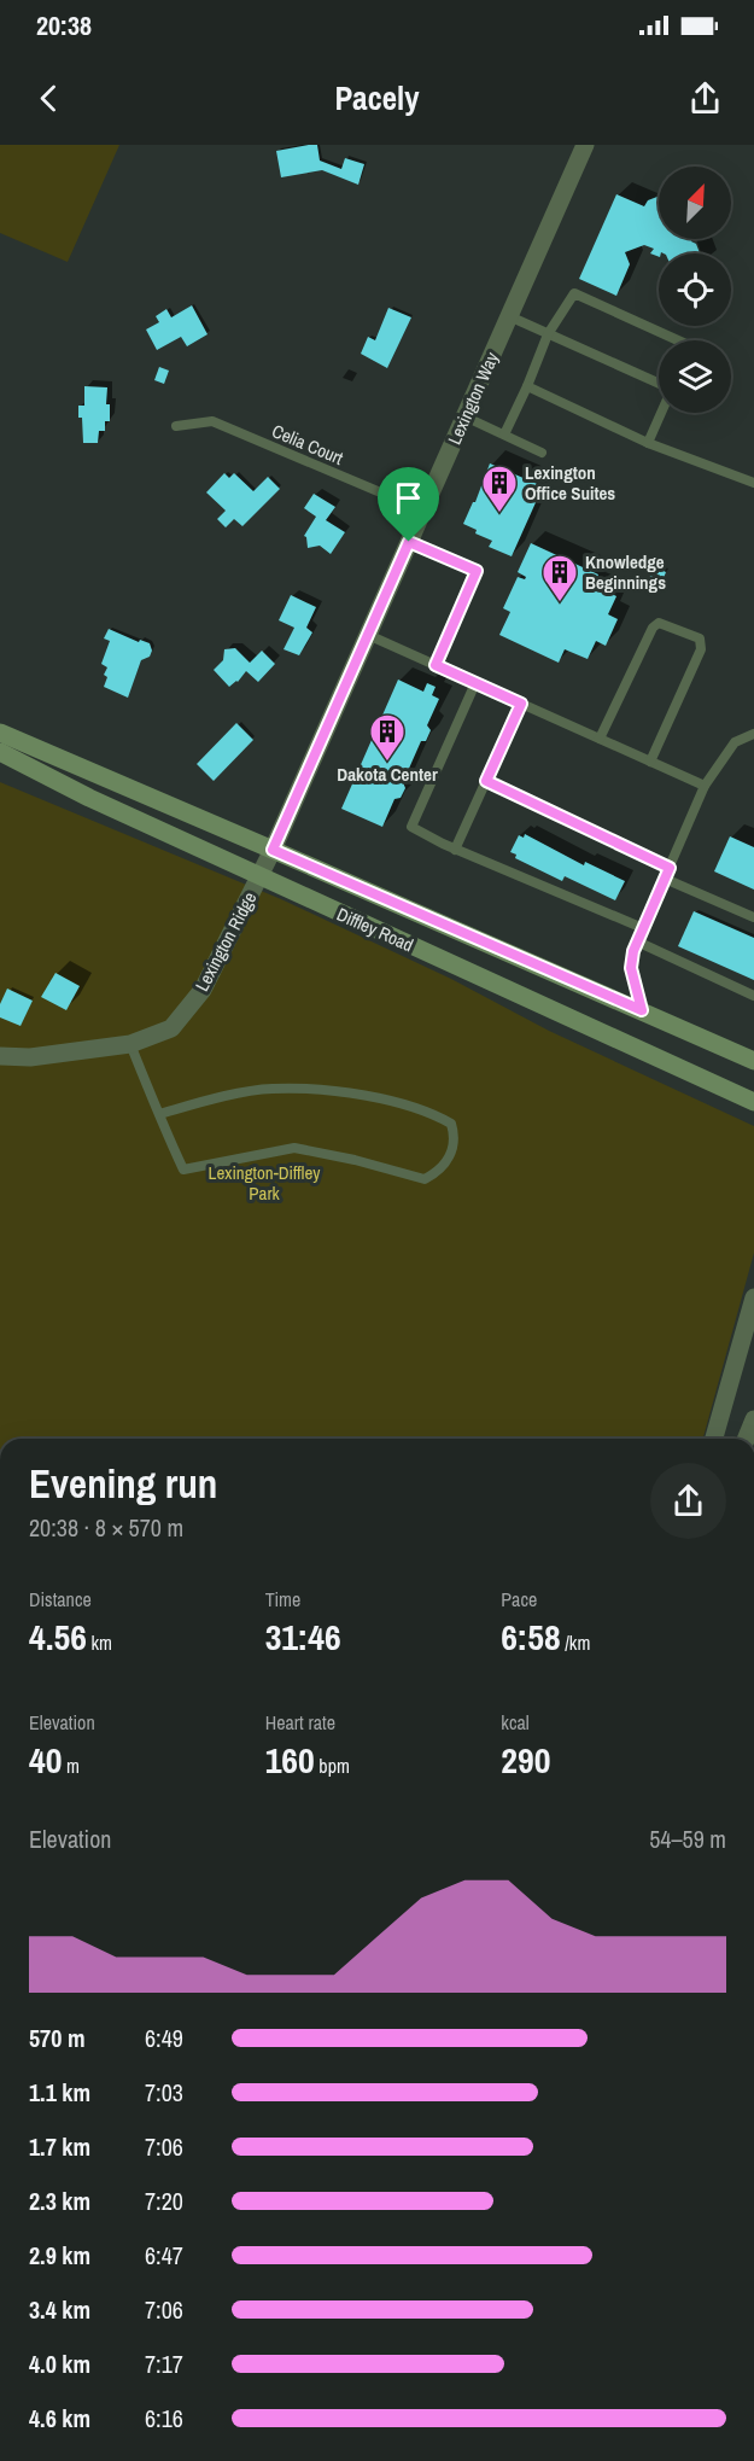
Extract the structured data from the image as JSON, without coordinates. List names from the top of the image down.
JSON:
{
  "streets": {
    "main road": ["Diffley Road"],
    "street": ["Lexington Way", "Lexington Ridge"],
    "lane": ["Celia Court"]
  },
  "crossings": [
    ["Lexington Way", "Celia Court"],
    ["Lexington Way", "Diffley Road"],
    ["Lexington Way", "Lexington Ridge"],
    ["Diffley Road", "Lexington Ridge"]
  ],
  "parks": ["Lexington-Diffley Park"],
  "places": {
    "building": ["Lexington Office Suites", "Knowledge Beginnings", "Dakota Center"]
  },
  "north": "top right",
  "page": {
    "status": "20:38",
    "header": "Pacely",
    "heading": ["Evening run", "20:38 · 8 × 570 m"],
    "stats": [
      ["Distance", "4.56 km"],
      ["Time", "31:46"],
      ["Pace", "6:58 /km"],
      ["Elevation", "40 m"],
      ["Heart rate", "160 bpm"],
      ["kcal", "290"]
    ],
    "chart": ["Elevation", "54–59 m"],
    "list": [
      {
        "name": "570 m",
        "note": "6:49"
      },
      {
        "name": "1.1 km",
        "note": "7:03"
      },
      {
        "name": "1.7 km",
        "note": "7:06"
      },
      {
        "name": "2.3 km",
        "note": "7:20"
      },
      {
        "name": "2.9 km",
        "note": "6:47"
      },
      {
        "name": "3.4 km",
        "note": "7:06"
      },
      {
        "name": "4.0 km",
        "note": "7:17"
      },
      {
        "name": "4.6 km",
        "note": "6:16"
      }
    ]
  }
}
